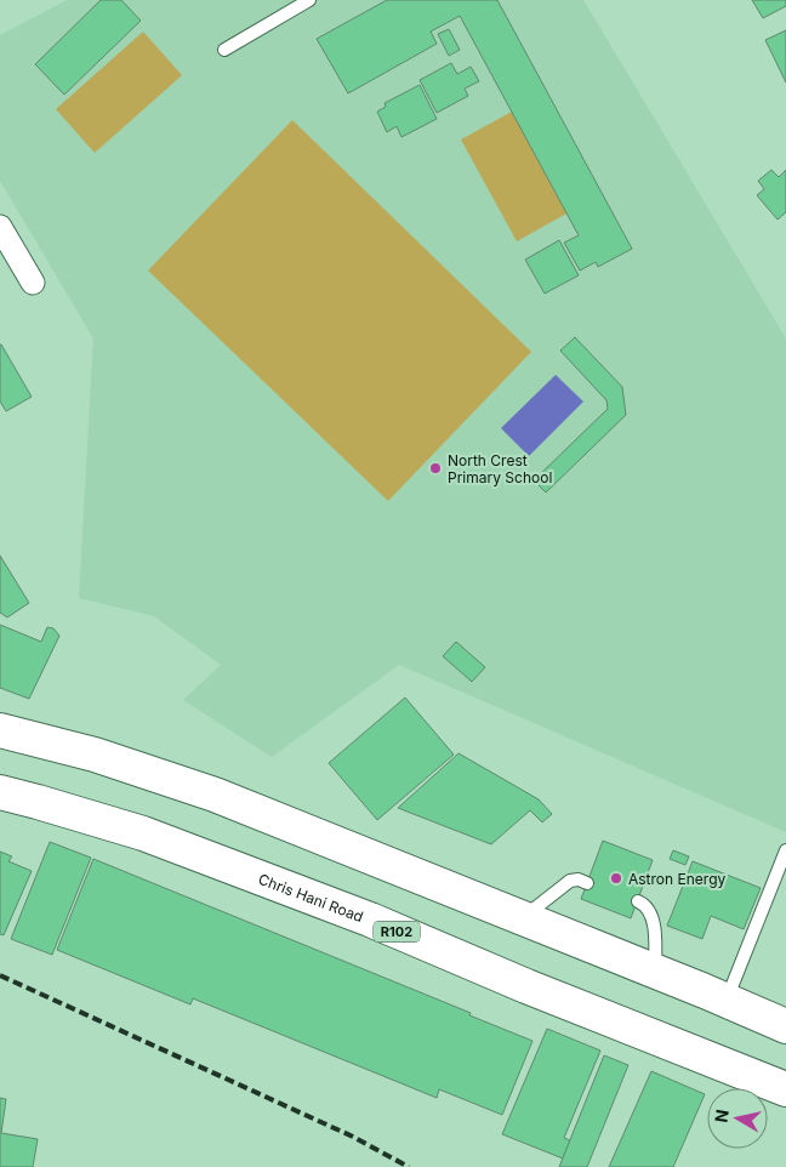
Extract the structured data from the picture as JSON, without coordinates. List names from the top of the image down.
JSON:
{
  "streets": {
    "main road": ["Chris Hani Road", "R102"]
  },
  "places": ["North Crest Primary School", "Astron Energy"],
  "north": "left"
}
